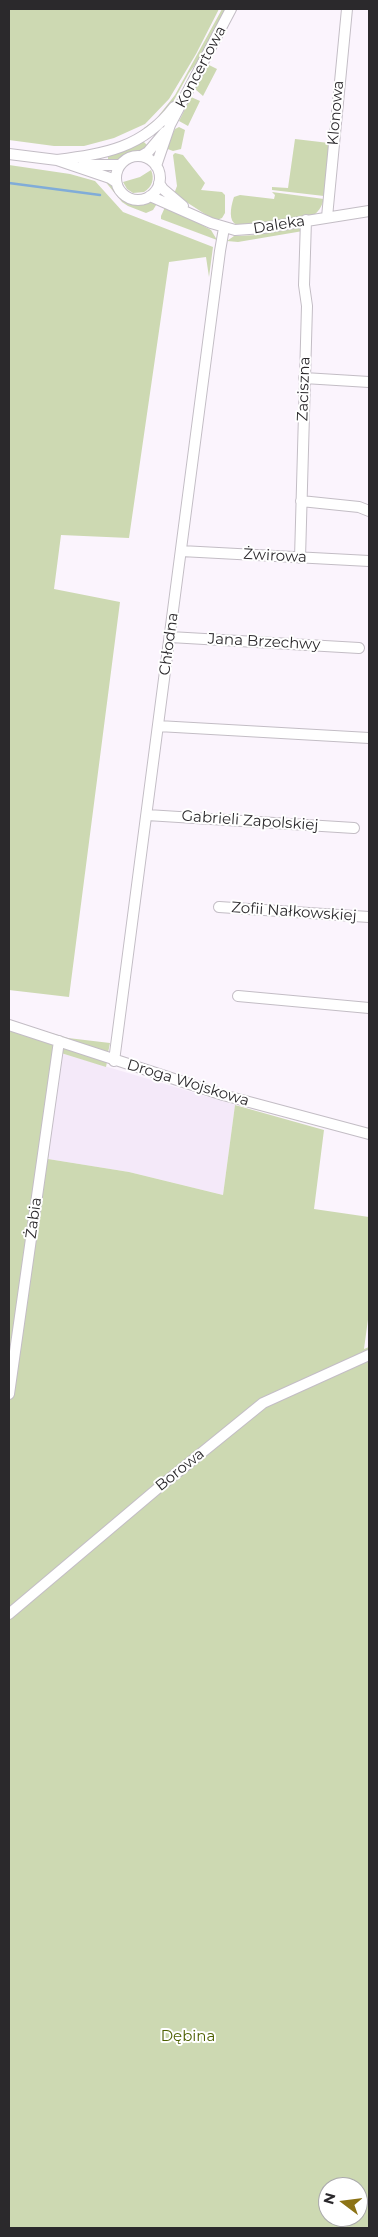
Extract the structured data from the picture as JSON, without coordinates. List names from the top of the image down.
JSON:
{
  "streets": {
    "street": [
      "Koncertowa",
      "Klonowa",
      "Daleka",
      "Zaciszna",
      "Żwirowa",
      "Jana Brzechwy",
      "Chłodna",
      "Gabrieli Zapolskiej",
      "Zofii Nałkowskiej",
      "Droga Wojskowa",
      "Żabia",
      "Borowa"
    ]
  },
  "crossings": [
    ["Koncertowa", "Daleka"],
    ["Klonowa", "Daleka"],
    ["Daleka", "Zaciszna"],
    ["Daleka", "Chłodna"],
    ["Zaciszna", "Żwirowa"],
    ["Żwirowa", "Chłodna"],
    ["Jana Brzechwy", "Chłodna"],
    ["Chłodna", "Gabrieli Zapolskiej"],
    ["Chłodna", "Droga Wojskowa"],
    ["Droga Wojskowa", "Żabia"]
  ],
  "parks": ["Dębina"],
  "north": "left"
}
